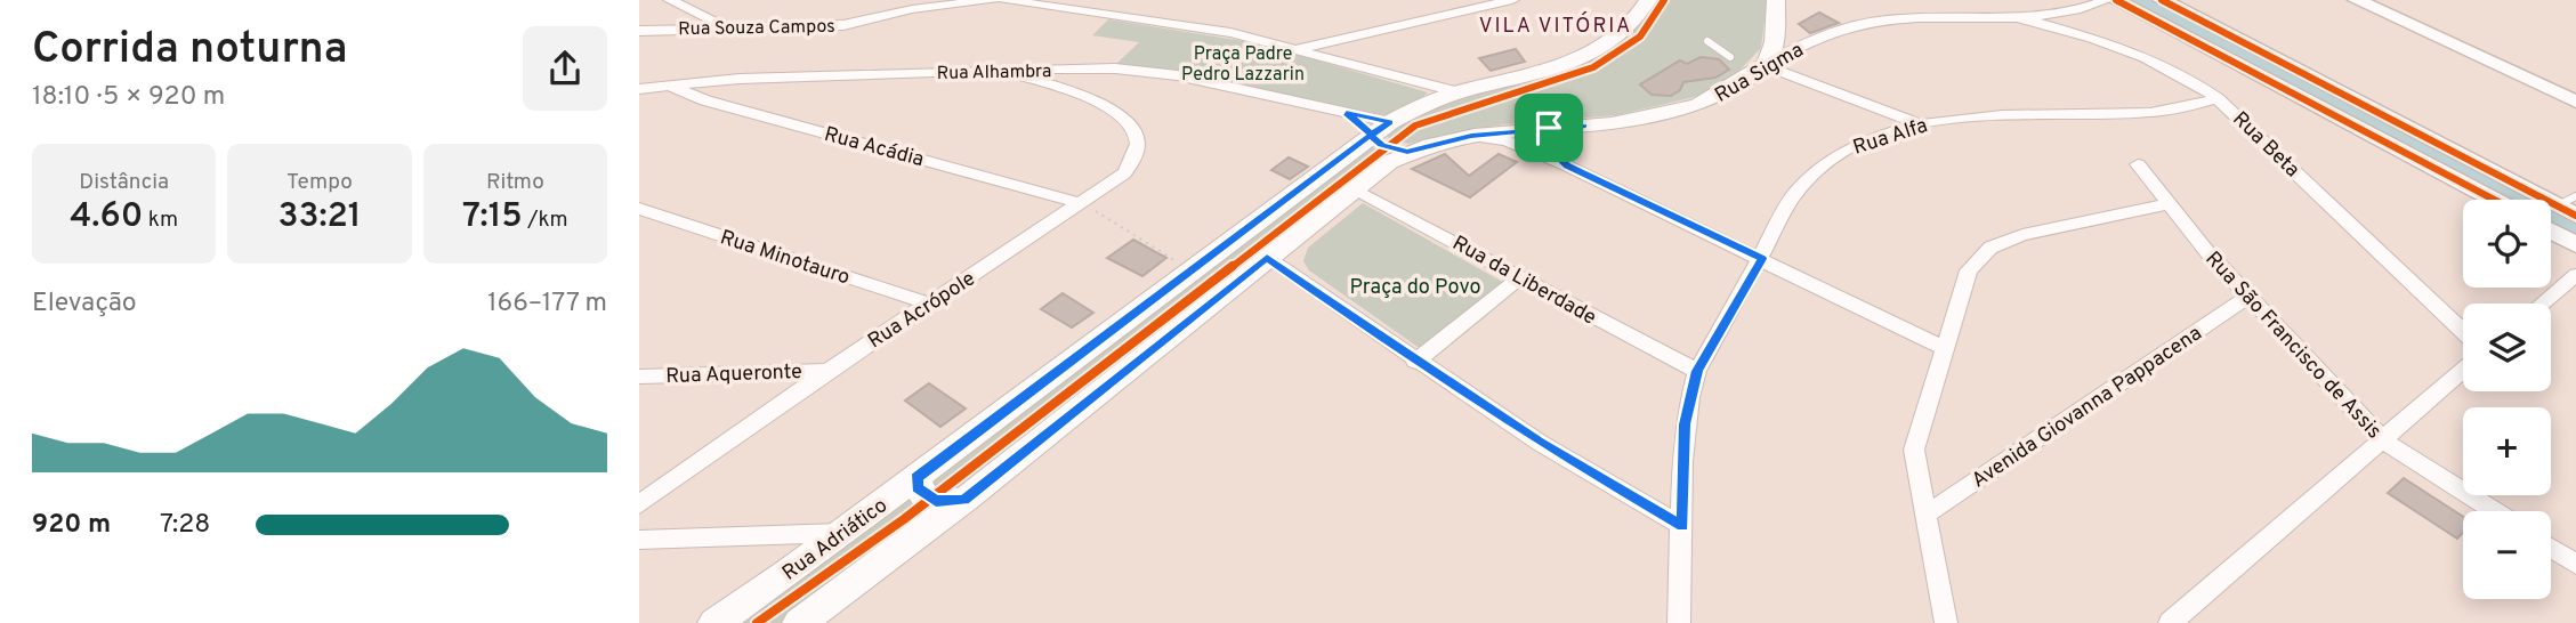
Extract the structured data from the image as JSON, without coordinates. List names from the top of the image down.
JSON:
{
  "streets": {
    "main road": ["Rua Sigma", "Rua Adriático"],
    "street": [
      "Rua Souza Campos",
      "Rua Alhambra",
      "Rua Alfa",
      "Rua Beta",
      "Rua Acádia",
      "Rua Minotauro",
      "Rua da Liberdade",
      "Rua Acrópole",
      "Rua São Francisco de Assis",
      "Rua Aqueronte",
      "Avenida Giovanna Pappacena"
    ]
  },
  "crossings": [
    ["Rua Alhambra", "Rua Acádia"],
    ["Rua Alhambra", "Rua Acrópole"],
    ["Rua Alhambra", "Rua Adriático"],
    ["Rua Sigma", "Rua Beta"],
    ["Rua Alfa", "Rua Beta"],
    ["Rua Alfa", "Rua da Liberdade"],
    ["Rua Acádia", "Rua Acrópole"],
    ["Rua Minotauro", "Rua Acrópole"],
    ["Rua Acrópole", "Rua Aqueronte"],
    ["Rua São Francisco de Assis", "Avenida Giovanna Pappacena"]
  ],
  "districts": ["VILA VITÓRIA"],
  "parks": ["Praça Padre Pedro Lazzarin", "Praça do Povo"],
  "page": {
    "heading": ["Corrida noturna", "18:10 · 5 × 920 m"],
    "stats": [
      ["Distância", "4.60 km"],
      ["Tempo", "33:21"],
      ["Ritmo", "7:15 /km"]
    ],
    "map_buttons": ["+", "−"],
    "chart": ["Elevação", "166–177 m"],
    "list": [
      {
        "name": "920 m",
        "note": "7:28"
      }
    ]
  }
}
